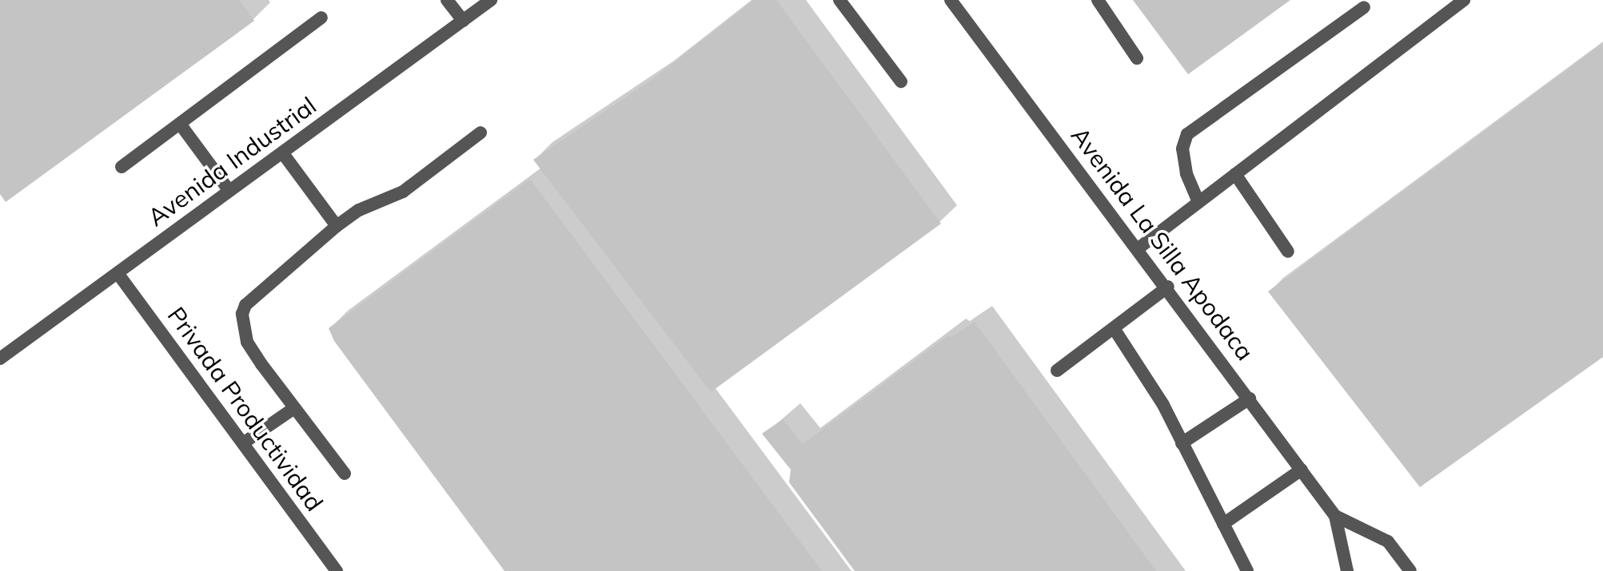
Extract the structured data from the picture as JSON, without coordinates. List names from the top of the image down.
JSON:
{
  "streets": {
    "street": ["Avenida Industrial", "Avenida La Silla Apodaca", "Privada Productividad"]
  },
  "crossings": [
    ["Avenida Industrial", "Privada Productividad"]
  ]
}
